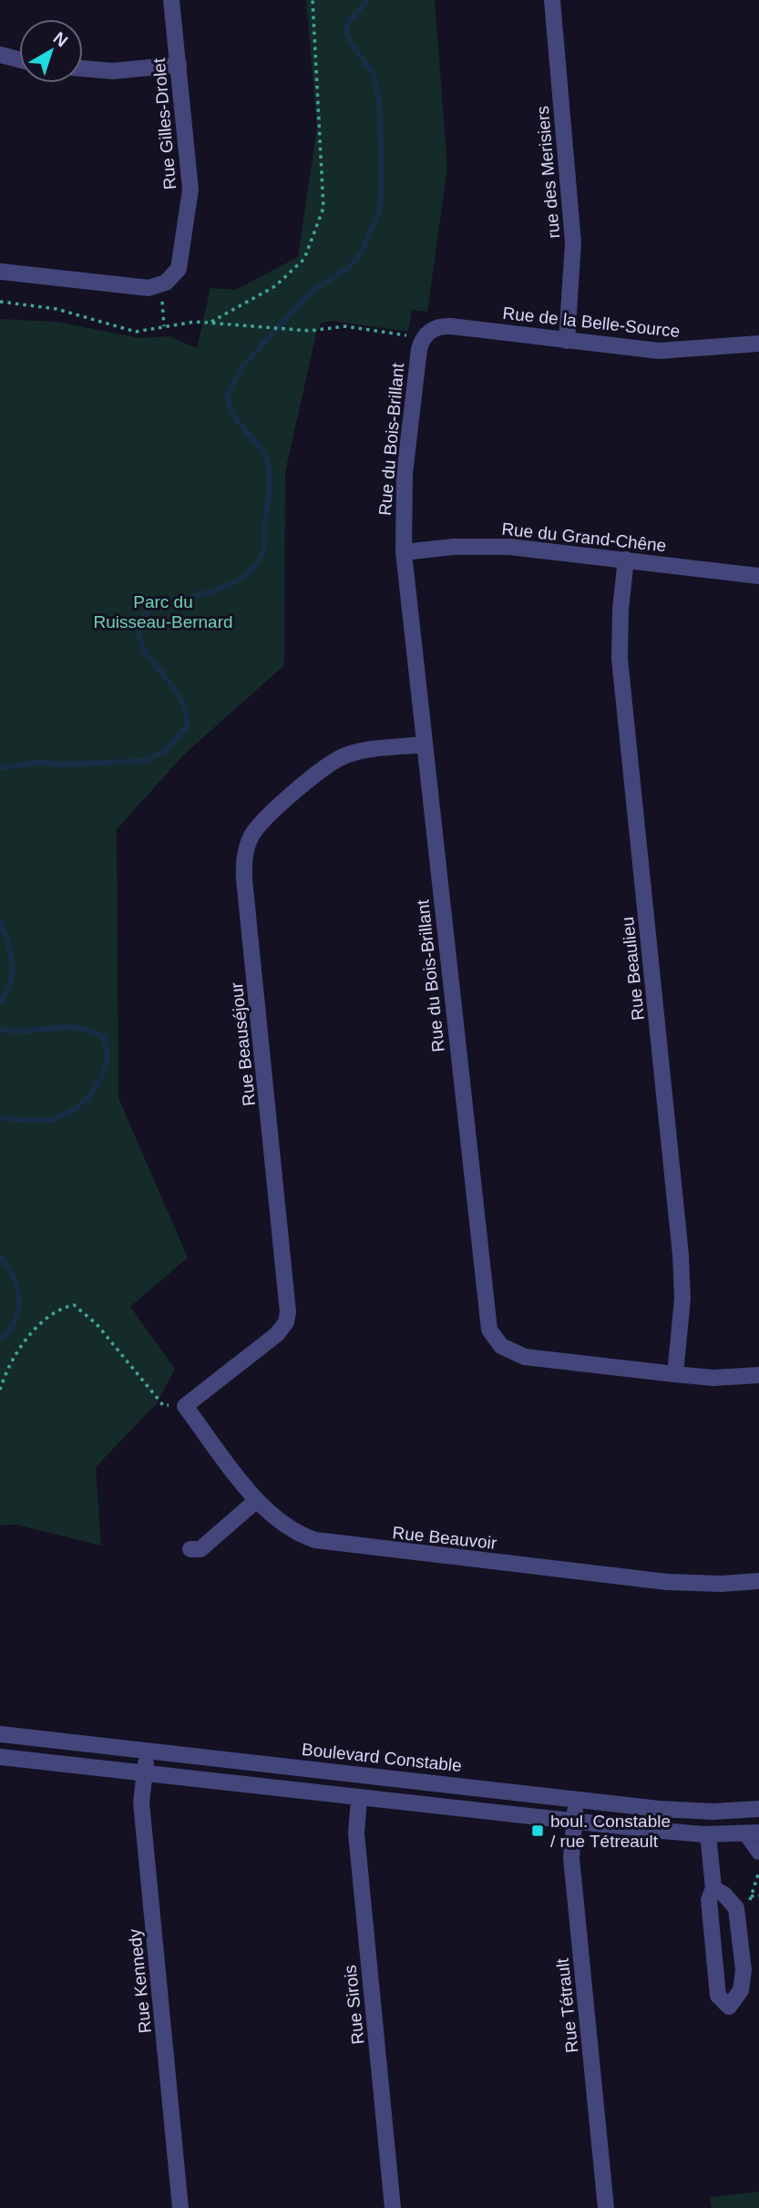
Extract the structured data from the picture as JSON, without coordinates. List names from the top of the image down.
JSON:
{
  "streets": {
    "street": [
      "Rue Gilles-Drolet",
      "rue des Merisiers",
      "Rue de la Belle-Source",
      "Rue du Bois-Brillant",
      "Rue du Grand-Chêne",
      "Rue Beaulieu",
      "Rue Beauséjour",
      "Rue Beauvoir",
      "Boulevard Constable",
      "Rue Kennedy",
      "Rue Sirois",
      "Rue Tétrault"
    ]
  },
  "crossings": [
    ["rue des Merisiers", "Rue de la Belle-Source"],
    ["Rue de la Belle-Source", "Rue du Bois-Brillant"],
    ["Rue du Bois-Brillant", "Rue du Grand-Chêne"],
    ["Rue du Bois-Brillant", "Rue Beaulieu"],
    ["Rue du Bois-Brillant", "Rue Beauséjour"],
    ["Rue du Grand-Chêne", "Rue Beaulieu"],
    ["Rue Beauséjour", "Rue Beauvoir"],
    ["Boulevard Constable", "Rue Kennedy"],
    ["Boulevard Constable", "Rue Tétrault"]
  ],
  "parks": ["Parc du Ruisseau-Bernard"],
  "places": {
    "transit": ["boul. Constable / rue Tétreault"]
  },
  "north": "top right"
}
